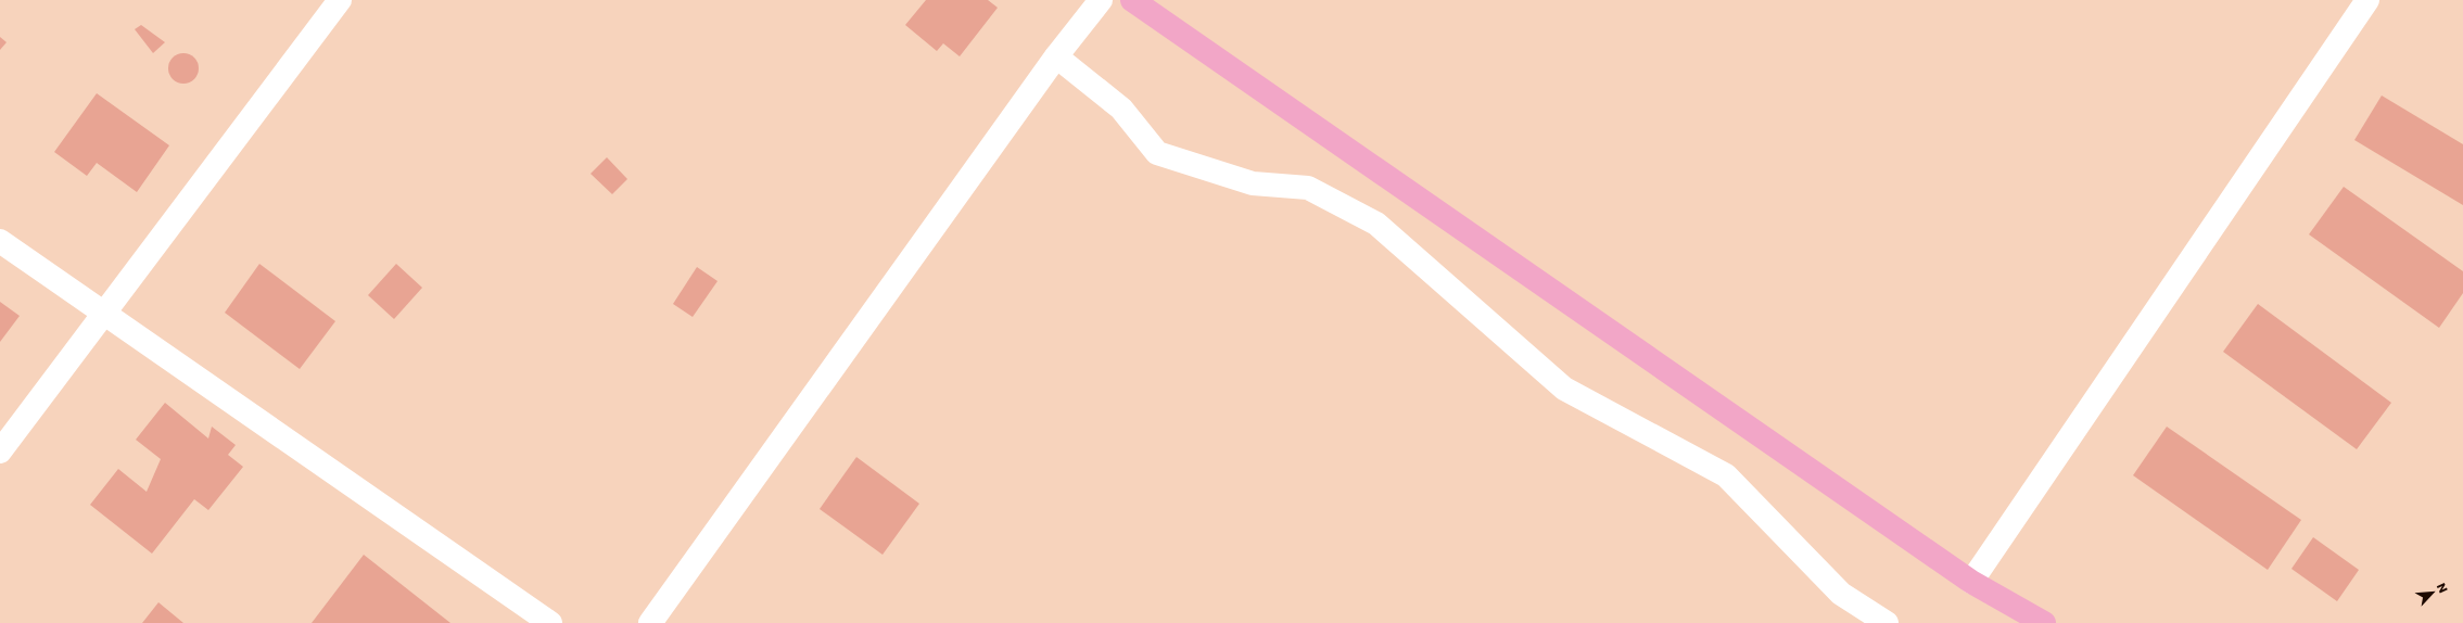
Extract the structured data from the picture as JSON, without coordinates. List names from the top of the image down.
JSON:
{
  "north": "top right"
}
